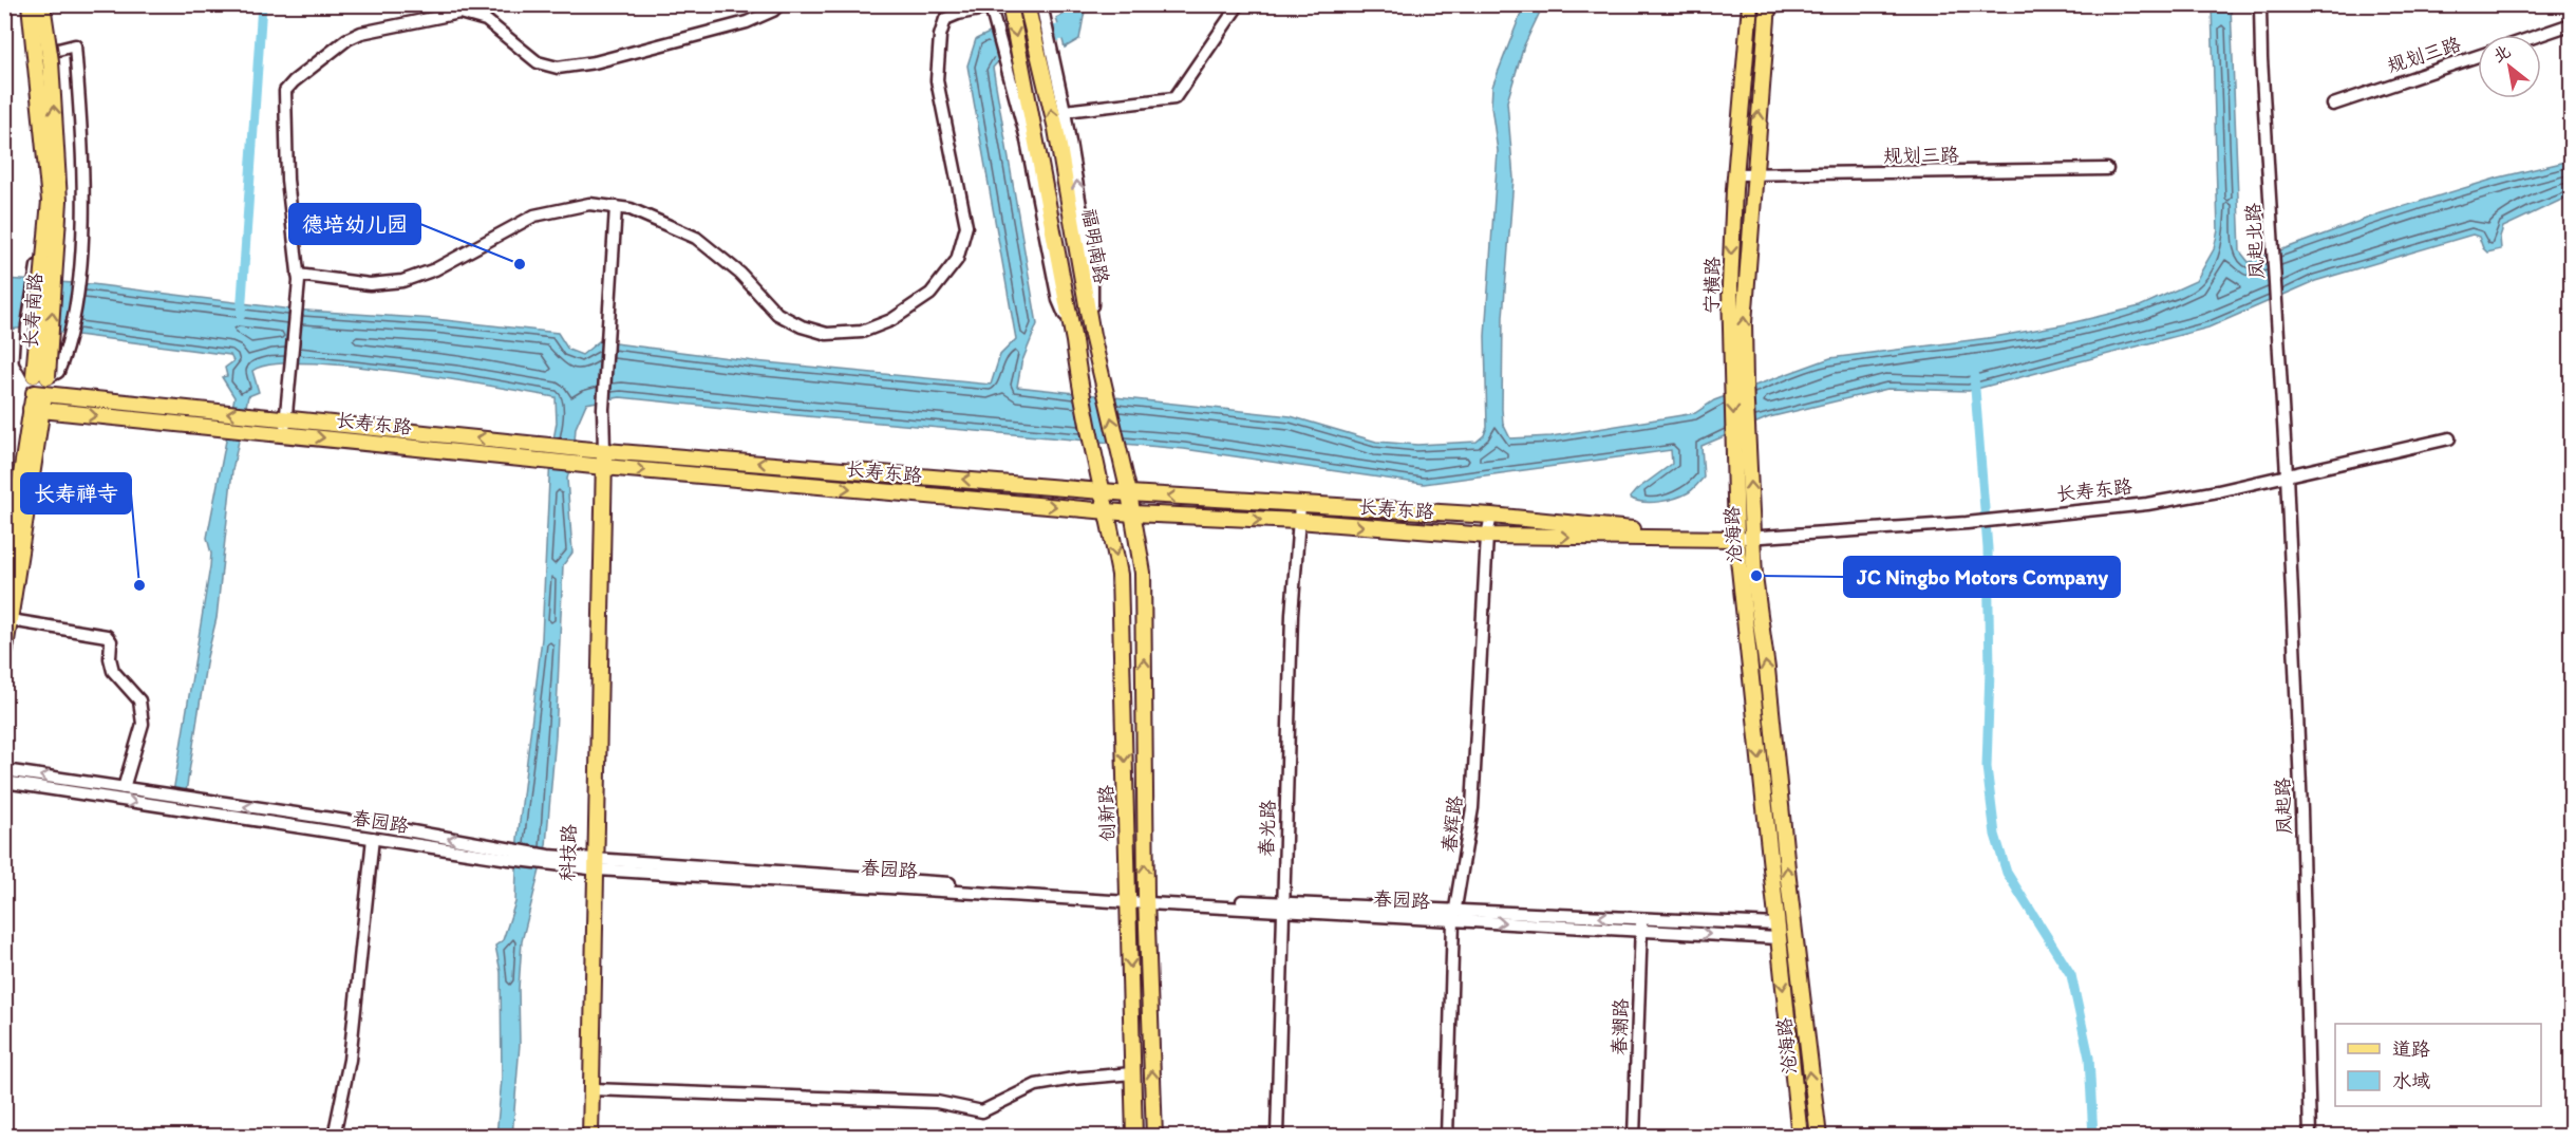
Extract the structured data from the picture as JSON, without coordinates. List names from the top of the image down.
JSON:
{
  "streets": {
    "main road": [
      "福明南路",
      "宁横路",
      "长寿南路",
      "长寿东路",
      "沧海路",
      "创新路",
      "科技路"
    ],
    "street": [
      "规划三路",
      "凤起北路",
      "凤起路",
      "春园路",
      "春辉路",
      "春光路",
      "春潮路"
    ]
  },
  "crossings": [
    ["规划三路", "宁横路"],
    ["规划三路", "沧海路"],
    ["凤起北路", "长寿东路"],
    ["凤起北路", "凤起路"],
    ["福明南路", "长寿东路"],
    ["福明南路", "创新路"],
    ["宁横路", "沧海路"],
    ["长寿南路", "长寿东路"],
    ["长寿东路", "沧海路"],
    ["长寿东路", "凤起路"],
    ["长寿东路", "创新路"],
    ["长寿东路", "春辉路"],
    ["长寿东路", "春光路"],
    ["长寿东路", "科技路"],
    ["沧海路", "春园路"],
    ["创新路", "春园路"],
    ["春园路", "春辉路"],
    ["春园路", "春光路"],
    ["春园路", "科技路"],
    ["春园路", "春潮路"]
  ],
  "one_way": ["宁横路"],
  "places": ["德培幼儿园", "JC Ningbo Motors Company", "长寿禅寺"],
  "legend": ["道路", "水域"],
  "north": "top left"
}
